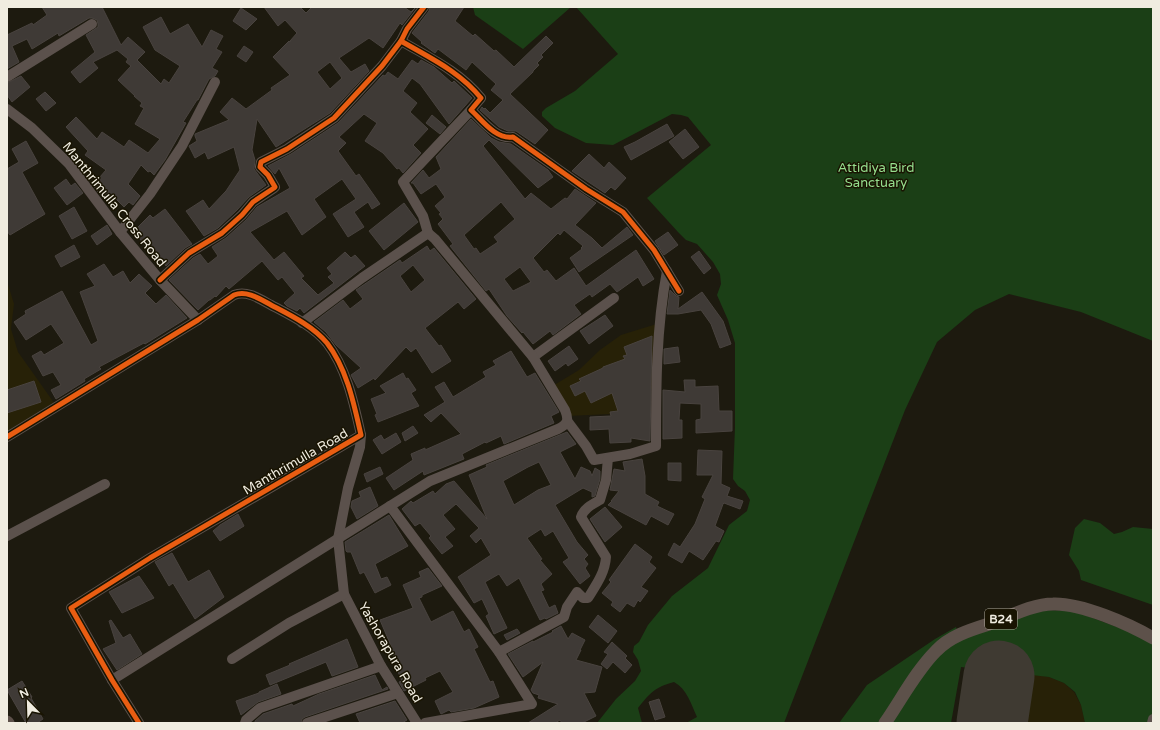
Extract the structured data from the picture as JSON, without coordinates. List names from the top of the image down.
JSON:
{
  "streets": {
    "main road": ["B24"],
    "street": ["Manthrimulla Cross Road", "Manthrimulla Road", "Yashorapura Road"]
  },
  "crossings": [
    ["Manthrimulla Cross Road", "Manthrimulla Road"]
  ],
  "parks": ["Attidiya Bird Sanctuary"],
  "north": "top left"
}
